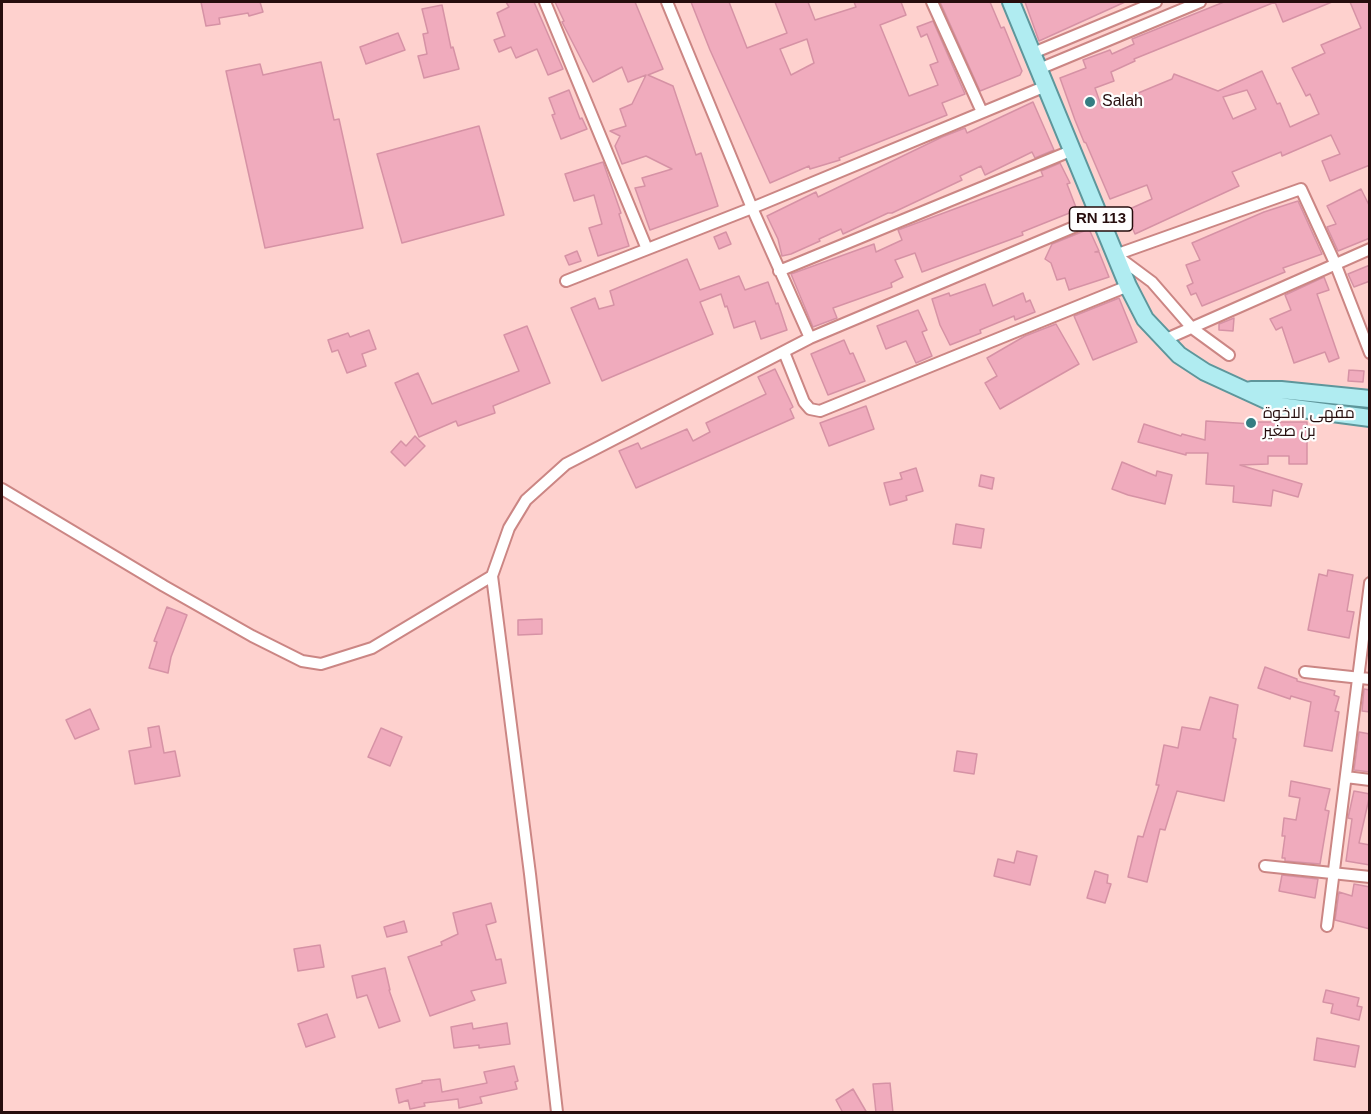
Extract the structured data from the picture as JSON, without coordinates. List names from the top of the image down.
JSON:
{
  "streets": {
    "main road": ["RN 113"]
  },
  "places": ["Salah", "مقهی الاخوة بن صغير"]
}
